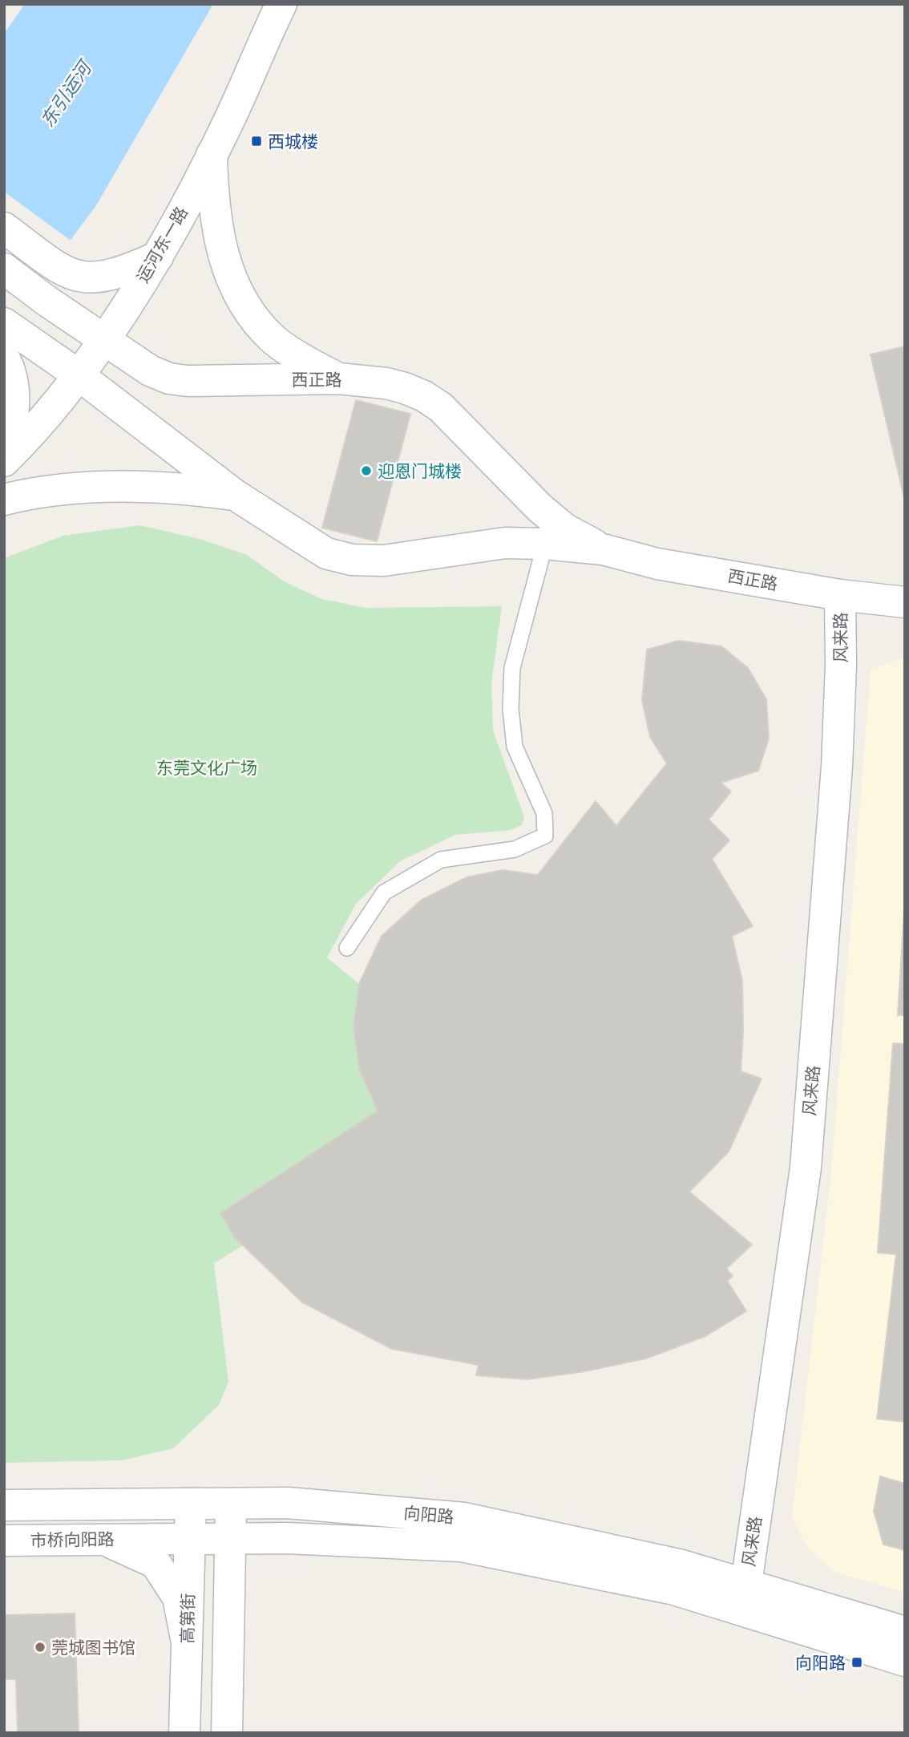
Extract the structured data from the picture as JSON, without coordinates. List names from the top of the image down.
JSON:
{
  "streets": {
    "main road": [
      "运河东一路",
      "西正路",
      "风来路",
      "向阳路",
      "市桥向阳路",
      "高第街"
    ]
  },
  "crossings": [
    ["运河东一路", "西正路"],
    ["西正路", "风来路"],
    ["风来路", "向阳路"],
    ["向阳路", "市桥向阳路"],
    ["向阳路", "高第街"]
  ],
  "water": ["东引运河"],
  "parks": ["东莞文化广场"],
  "places": {
    "transit": ["西城楼", "向阳路"],
    "other": ["迎恩门城楼", "莞城图书馆"]
  }
}
